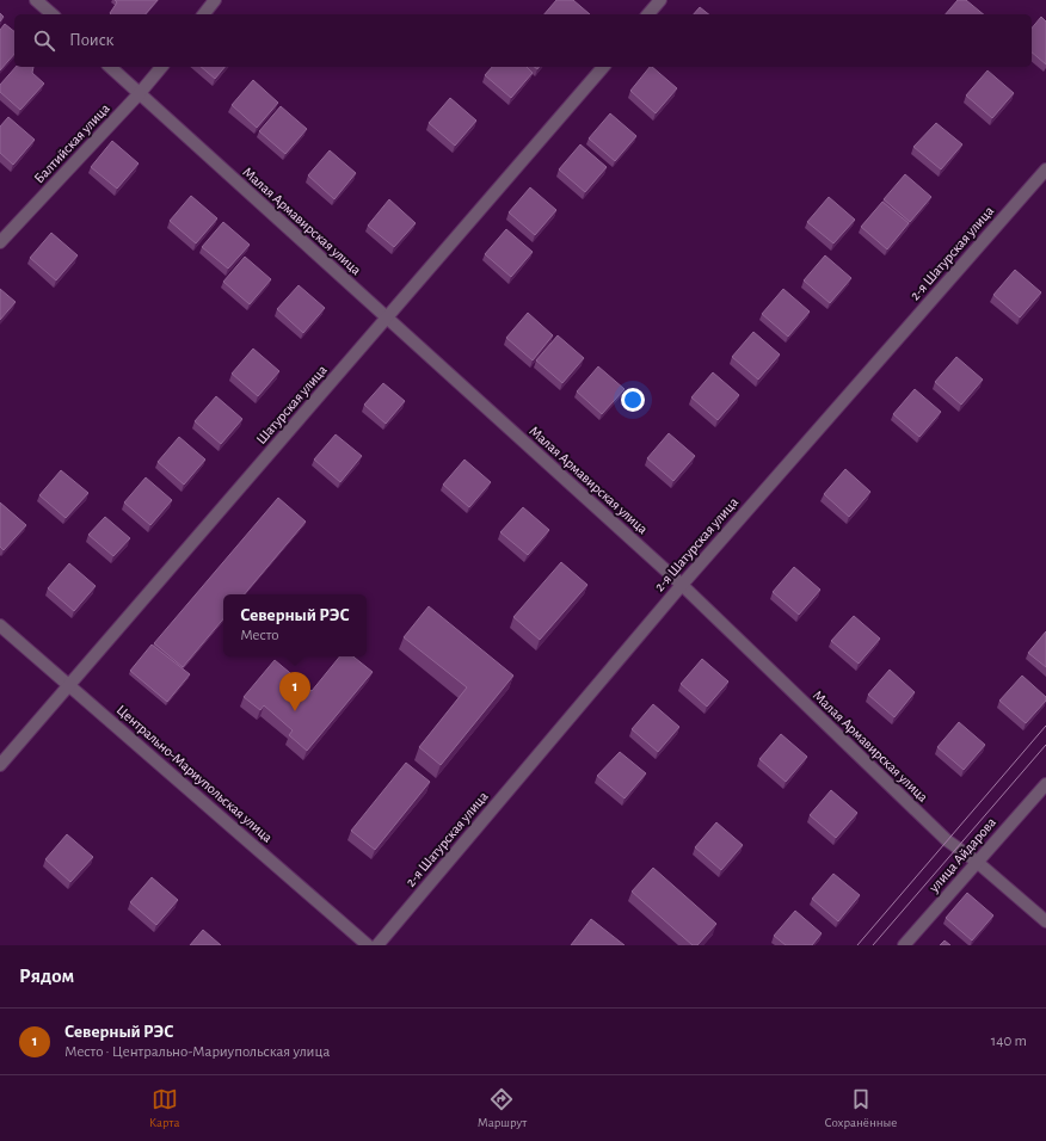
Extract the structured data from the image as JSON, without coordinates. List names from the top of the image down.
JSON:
{
  "streets": {
    "street": [
      "Балтийская улица",
      "Малая Армавирская улица",
      "2-я Шатурская улица",
      "Шатурская улица",
      "Центрально-Мариупольская улица",
      "улица Айдарова"
    ]
  },
  "crossings": [
    ["Балтийская улица", "Малая Армавирская улица"],
    ["Малая Армавирская улица", "2-я Шатурская улица"],
    ["Малая Армавирская улица", "Шатурская улица"],
    ["Малая Армавирская улица", "улица Айдарова"],
    ["Шатурская улица", "Центрально-Мариупольская улица"]
  ],
  "page": {
    "search": "Поиск",
    "popup": ["Северный РЭС", "Место"],
    "pins": "1",
    "heading": "Рядом",
    "list": [
      {
        "mark": "1",
        "name": "Северный РЭС",
        "note": "Место · Центрально-Мариупольская улица",
        "value": "140 m"
      }
    ],
    "nav": ["Карта", "Маршрут", "Сохранённые"]
  }
}
